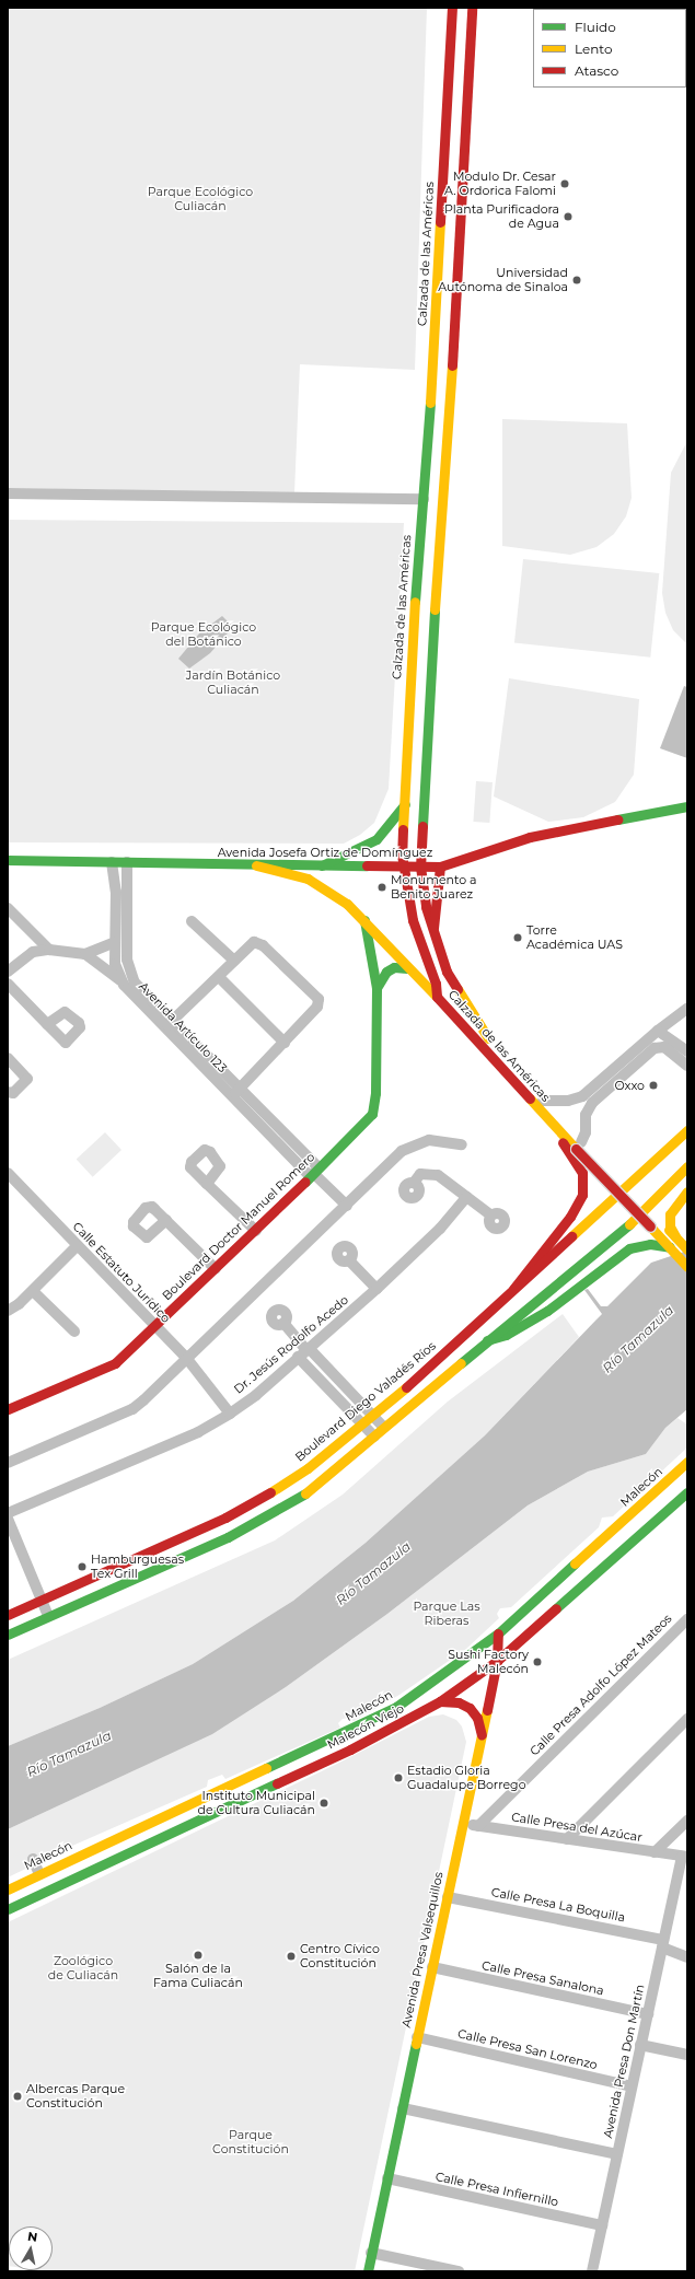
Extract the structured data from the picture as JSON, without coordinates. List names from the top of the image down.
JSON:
{
  "streets": {
    "main road": [
      "Calzada de las Américas",
      "Avenida Josefa Ortiz de Domínguez",
      "Boulevard Doctor Manuel Romero",
      "Boulevard Diego Valadés Ríos",
      "Malecón",
      "Malecón Viejo",
      "Avenida Presa Valsequillos"
    ],
    "street": [
      "Avenida Artículo 123",
      "Calle Estatuto Jurídico",
      "Dr. Jesús Rodolfo Acedo",
      "Calle Presa Adolfo López Mateos",
      "Calle Presa del Azúcar",
      "Calle Presa La Boquilla",
      "Calle Presa Sanalona",
      "Calle Presa San Lorenzo",
      "Avenida Presa Don Martín",
      "Calle Presa Infiernillo"
    ]
  },
  "crossings": [
    ["Calzada de las Américas", "Avenida Josefa Ortiz de Domínguez"],
    ["Avenida Josefa Ortiz de Domínguez", "Avenida Artículo 123"],
    ["Avenida Artículo 123", "Boulevard Doctor Manuel Romero"],
    ["Boulevard Doctor Manuel Romero", "Calle Estatuto Jurídico"],
    ["Calle Estatuto Jurídico", "Dr. Jesús Rodolfo Acedo"],
    ["Malecón", "Avenida Presa Valsequillos"],
    ["Calle Presa Adolfo López Mateos", "Calle Presa del Azúcar"],
    ["Malecón Viejo", "Avenida Presa Valsequillos"],
    ["Calle Presa del Azúcar", "Avenida Presa Valsequillos"],
    ["Calle Presa del Azúcar", "Avenida Presa Don Martín"],
    ["Calle Presa La Boquilla", "Avenida Presa Valsequillos"],
    ["Calle Presa La Boquilla", "Avenida Presa Don Martín"],
    ["Avenida Presa Valsequillos", "Calle Presa Sanalona"],
    ["Avenida Presa Valsequillos", "Calle Presa San Lorenzo"],
    ["Avenida Presa Valsequillos", "Calle Presa Infiernillo"],
    ["Calle Presa Sanalona", "Avenida Presa Don Martín"],
    ["Calle Presa San Lorenzo", "Avenida Presa Don Martín"],
    ["Avenida Presa Don Martín", "Calle Presa Infiernillo"]
  ],
  "water": ["Río Tamazula"],
  "parks": [
    "Parque Ecológico Culiacán",
    "Parque Ecológico del Botánico",
    "Jardín Botánico Culiacán",
    "Parque Las Riberas",
    "Zoológico de Culiacán",
    "Parque Constitución"
  ],
  "places": [
    "Modulo Dr. Cesar A. Ordorica Falomi",
    "Planta Purificadora de Agua",
    "Universidad Autónoma de Sinaloa",
    "Monumento a Benito Juarez",
    "Torre Académica UAS",
    "Oxxo",
    "Hamburguesas Tex Grill",
    "Sushi Factory Malecón",
    "Estadio Gloria Guadalupe Borrego",
    "Instituto Municipal de Cultura Culiacán",
    "Salón de la Fama Culiacán",
    "Centro Cívico Constitución",
    "Albercas Parque Constitución"
  ],
  "legend": ["Fluido", "Lento", "Atasco"],
  "north": "top"
}
